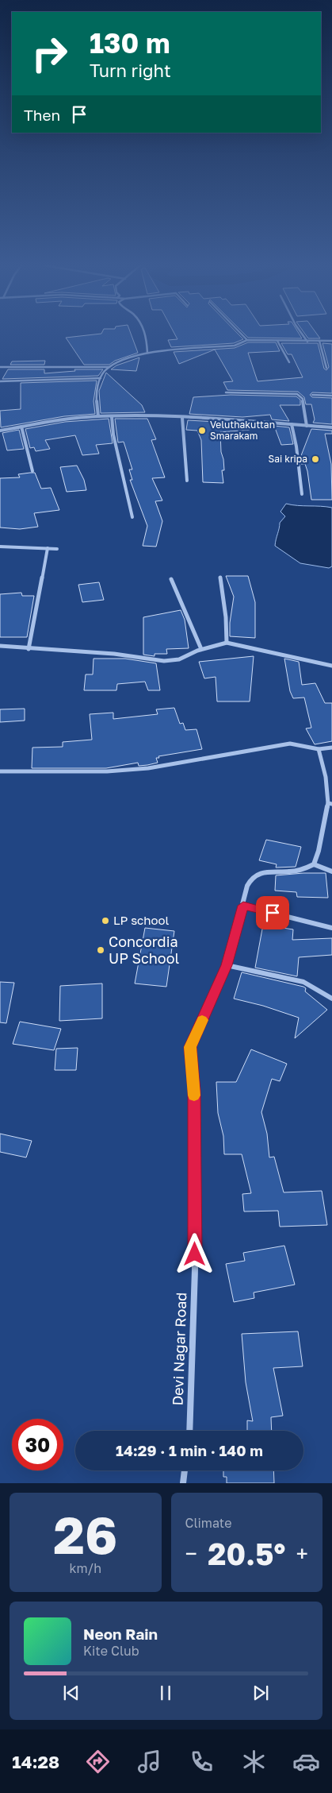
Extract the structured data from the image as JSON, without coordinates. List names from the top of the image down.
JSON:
{
  "streets": {
    "street": ["Devi Nagar Road"]
  },
  "places": [
    "Veluthakuttan Smarakam",
    "Sai kripa",
    "LP school",
    "Concordia UP School"
  ],
  "page": {
    "turn": ["130 m", "Turn right"],
    "then": "Then",
    "limit": "30",
    "trip": "14:29 · 1 min · 140 m",
    "tile": [
      ["26", "km/h"],
      "Climate"
    ],
    "heat": ["−", "20.5°", "+"],
    "song": ["Neon Rain", "Kite Club"],
    "tabs": "14:28"
  }
}
